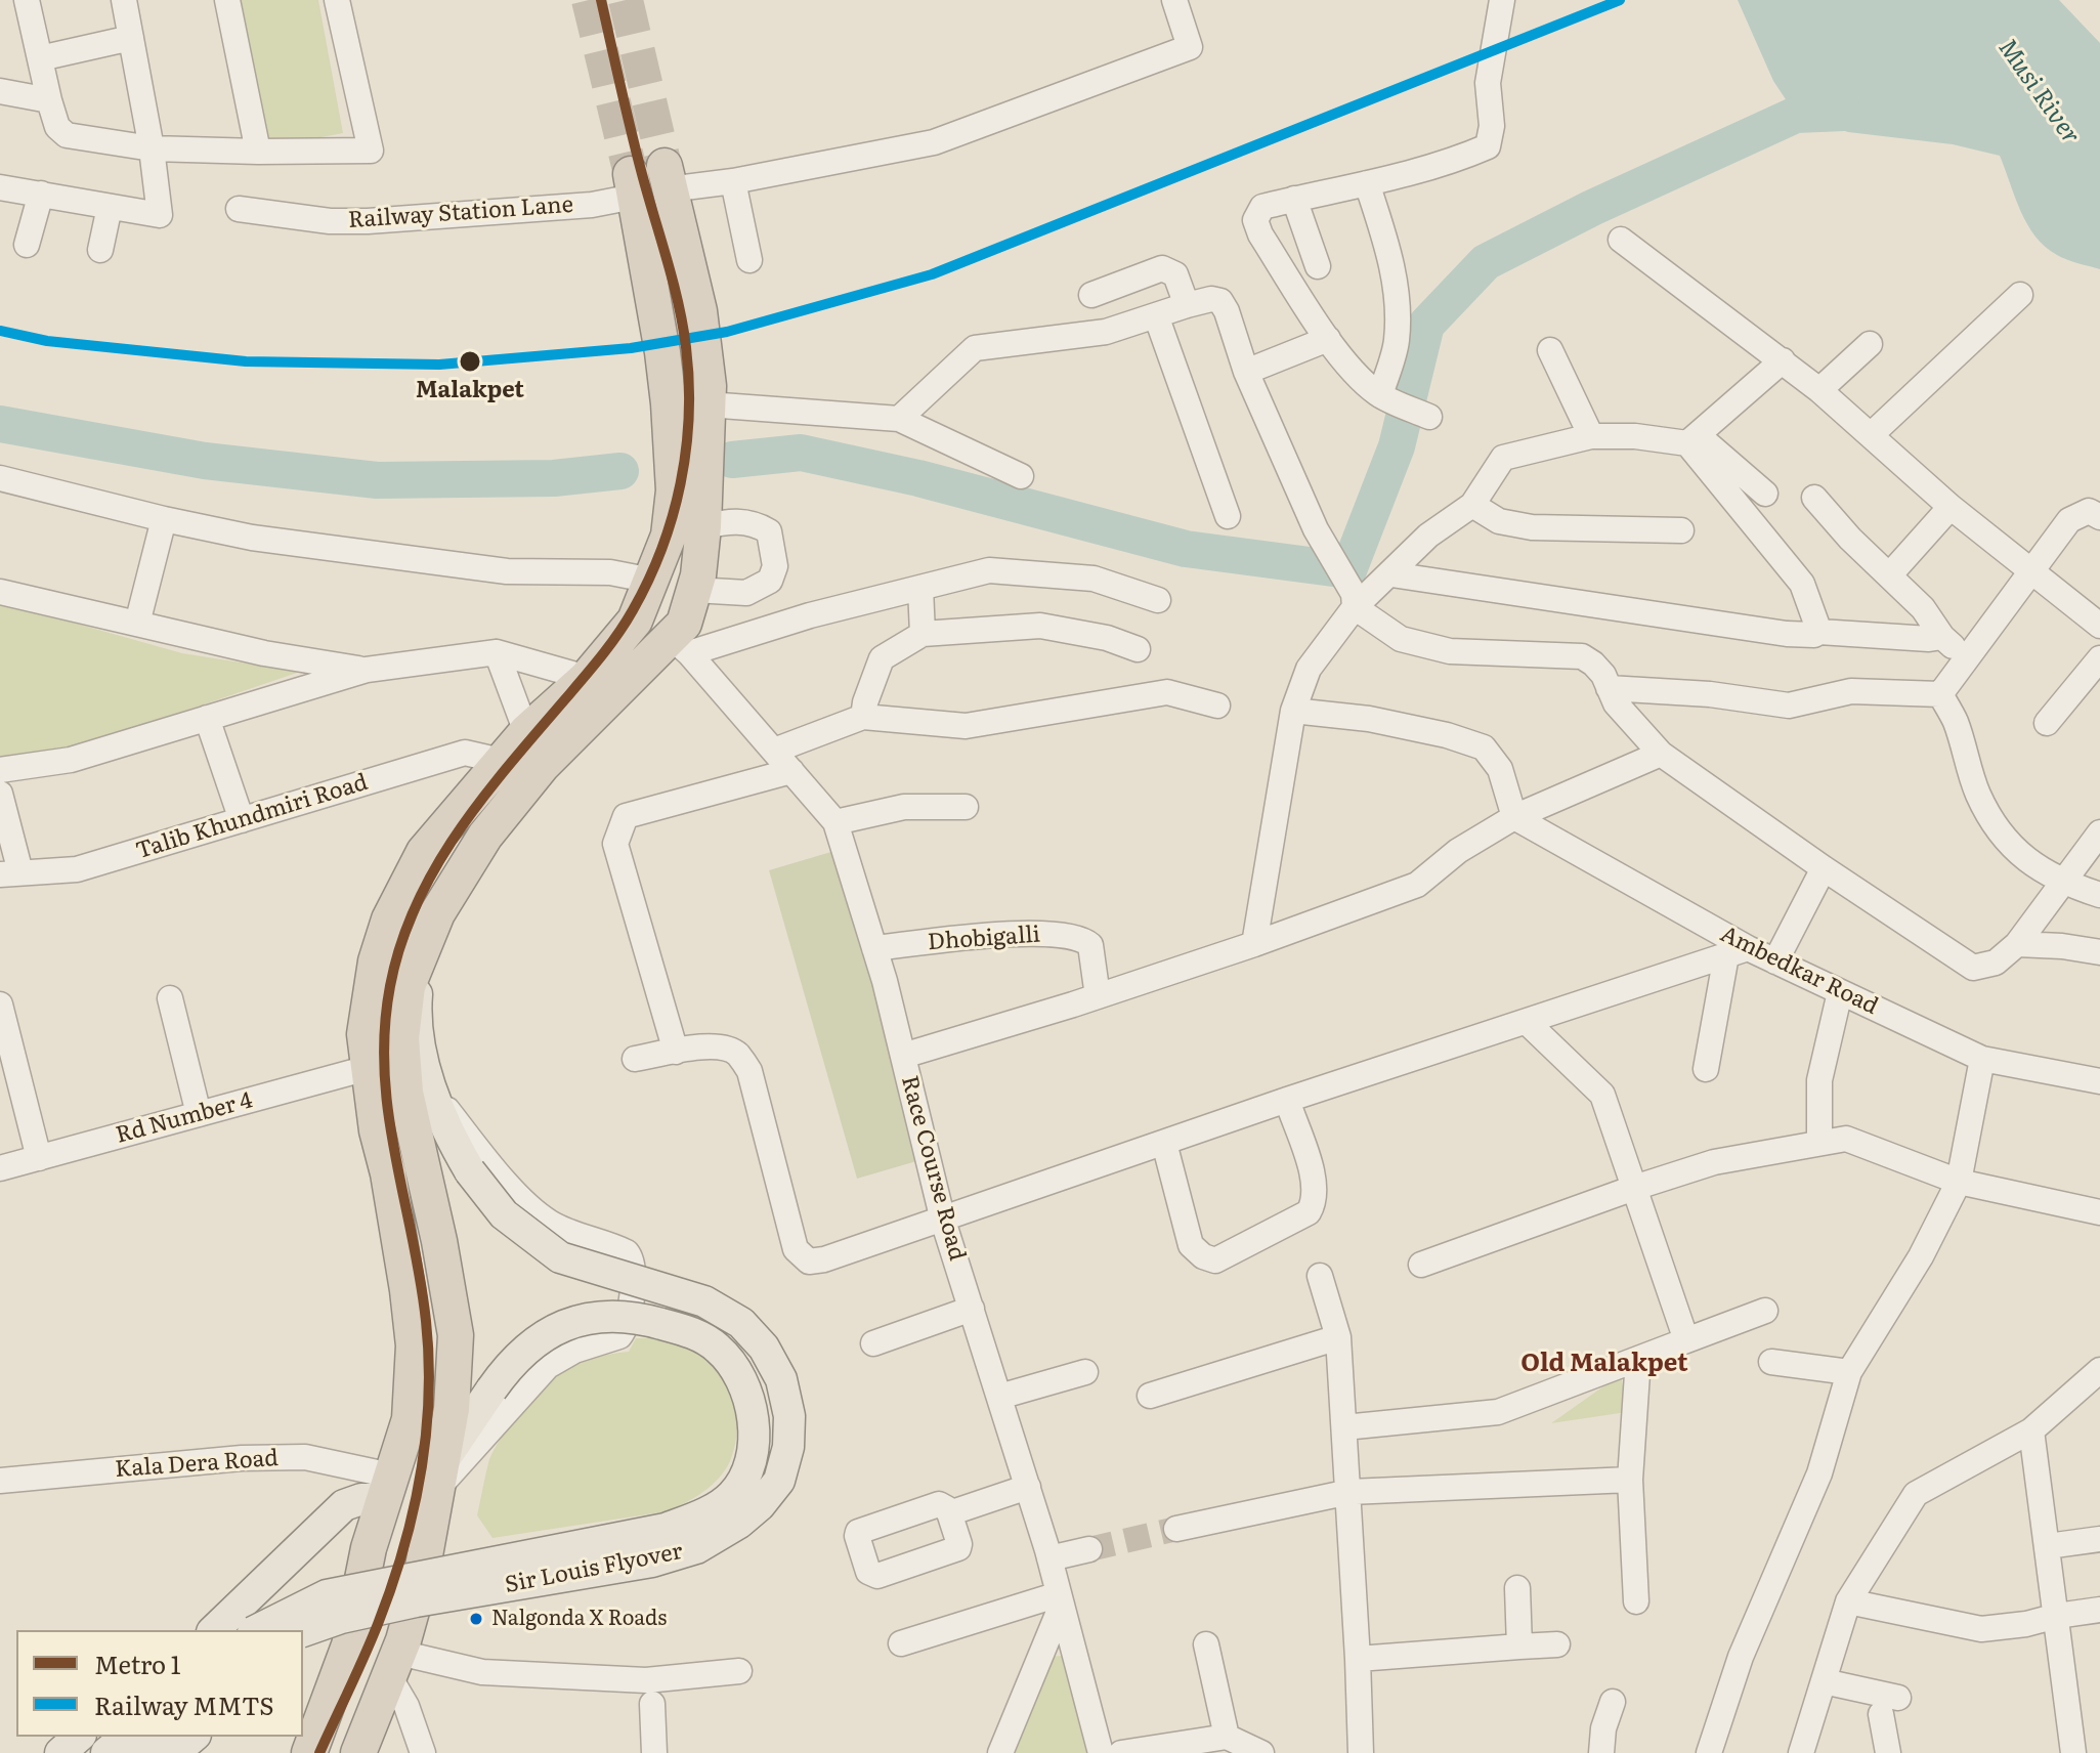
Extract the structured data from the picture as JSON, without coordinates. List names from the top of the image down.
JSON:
{
  "streets": {
    "main road": ["Sir Louis Flyover"],
    "street": [
      "Railway Station Lane",
      "Talib Khundmiri Road",
      "Dhobigalli",
      "Ambedkar Road",
      "Rd Number 4",
      "Race Course Road",
      "Kala Dera Road"
    ]
  },
  "crossings": [
    ["Dhobigalli", "Race Course Road"]
  ],
  "districts": ["Old Malakpet"],
  "water": ["Musi River"],
  "places": ["Malakpet", "Nalgonda X Roads"],
  "lines": ["metro line 1", "rail line MMTS"],
  "legend": ["Metro 1", "Railway MMTS"]
}
